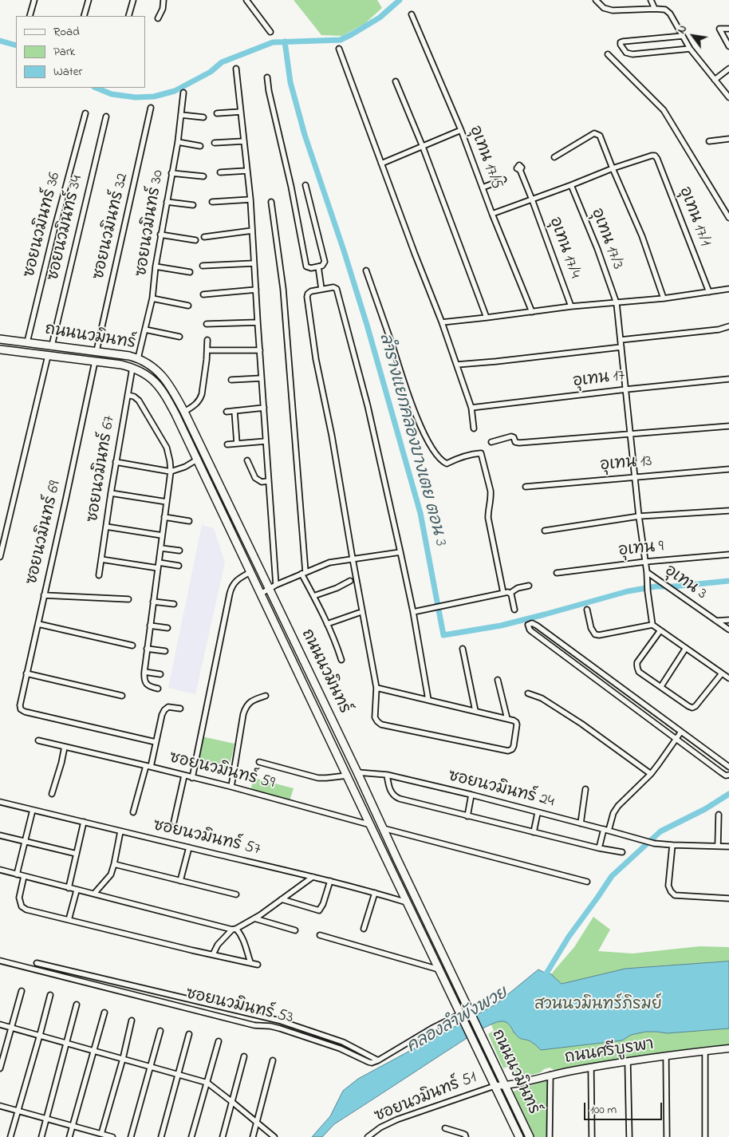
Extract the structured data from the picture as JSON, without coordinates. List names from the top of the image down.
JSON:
{
  "streets": {
    "main road": ["ถนนนวมินทร์"],
    "street": [
      "อุเทน 17/5",
      "อุเทน 17/1",
      "ซอยนวมินทร์ 30",
      "ซอยนวมินทร์ 36",
      "ซอยนวมินทร์ 32",
      "ซอยนวมินทร์ 34",
      "อุเทน 17/3",
      "อุเทน 17/4",
      "อุเทน 17",
      "อุเทน 13",
      "ซอยนวมินทร์ 67",
      "ซอยนวมินทร์ 69",
      "อุเทน 9",
      "อุเทน 3",
      "ซอยนวมินทร์ 59",
      "ซอยนวมินทร์ 24",
      "ซอยนวมินทร์ 57",
      "ซอยนวมินทร์ 53",
      "ถนนศรีบูรพา",
      "ซอยนวมินทร์ 51"
    ]
  },
  "crossings": [
    ["ซอยนวมินทร์ 30", "ถนนนวมินทร์"],
    ["ซอยนวมินทร์ 36", "ถนนนวมินทร์"],
    ["ซอยนวมินทร์ 32", "ถนนนวมินทร์"],
    ["ซอยนวมินทร์ 34", "ถนนนวมินทร์"],
    ["อุเทน 17/3", "อุเทน 17"],
    ["อุเทน 17/3", "อุเทน 13"],
    ["อุเทน 17/3", "อุเทน 9"],
    ["อุเทน 17/3", "อุเทน 3"],
    ["ถนนนวมินทร์", "ซอยนวมินทร์ 67"],
    ["ถนนนวมินทร์", "ซอยนวมินทร์ 69"],
    ["ถนนนวมินทร์", "ซอยนวมินทร์ 59"],
    ["ถนนนวมินทร์", "ซอยนวมินทร์ 24"],
    ["ถนนนวมินทร์", "ซอยนวมินทร์ 57"],
    ["ถนนนวมินทร์", "ถนนศรีบูรพา"],
    ["ถนนนวมินทร์", "ซอยนวมินทร์ 51"],
    ["ถนนศรีบูรพา", "ซอยนวมินทร์ 51"]
  ],
  "water": ["ลำรางแยกคลองบางเตย ตอน 3", "คลองลำพังพวย"],
  "parks": ["สวนนวมินทร์ภิรมย์"],
  "legend": ["Road", "Park", "Water"],
  "scale_bar": "100 m",
  "north": "top left"
}
